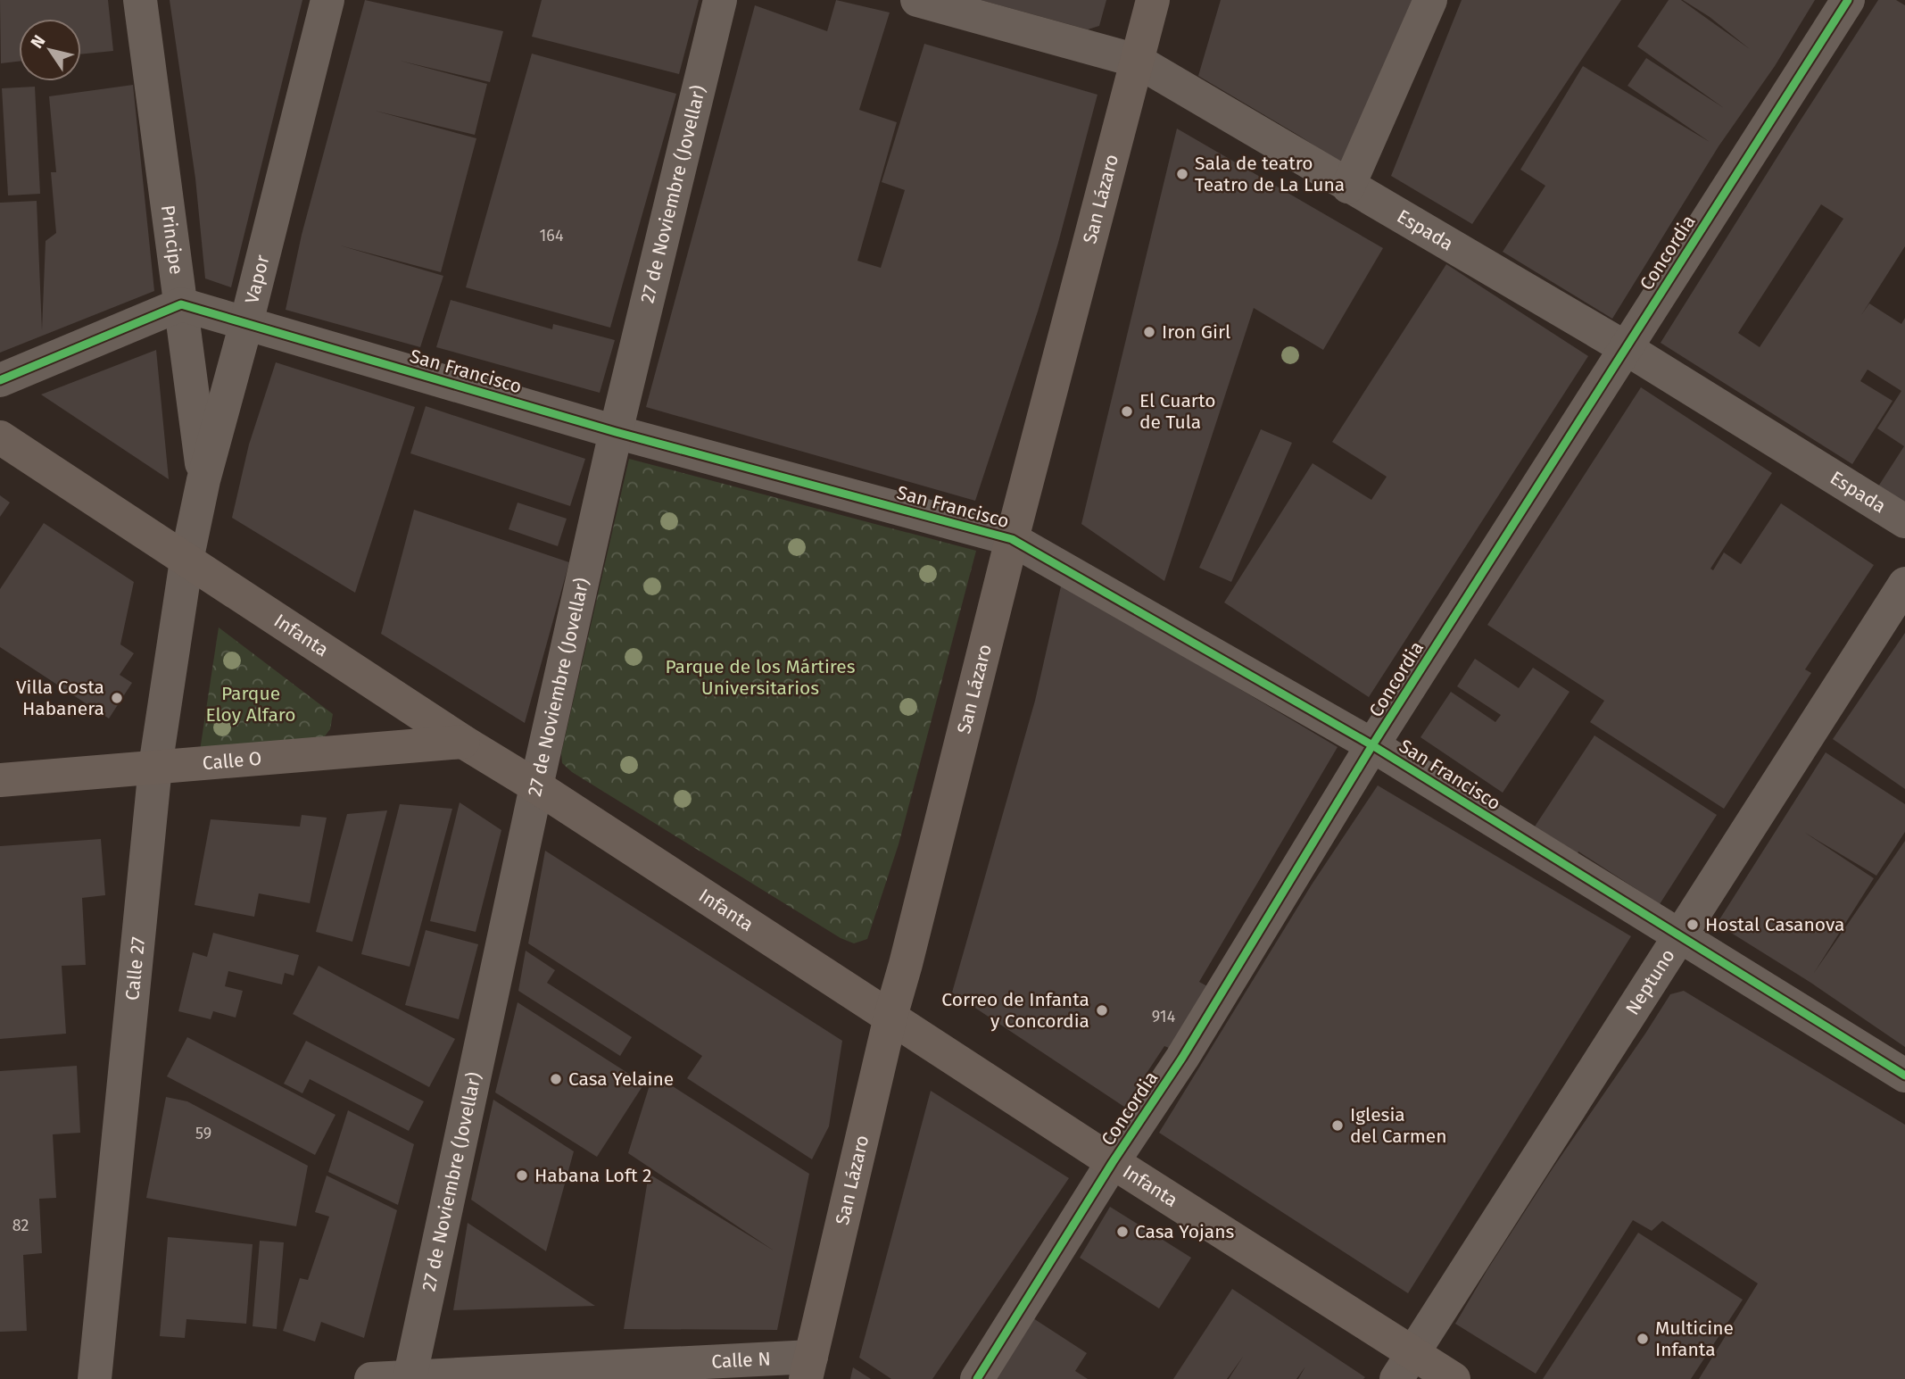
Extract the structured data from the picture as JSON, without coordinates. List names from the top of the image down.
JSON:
{
  "streets": {
    "main road": ["San Lázaro", "Infanta", "Calle O"],
    "street": [
      "27 de Noviembre (Jovellar)",
      "Espada",
      "Principe",
      "Concordia",
      "Vapor",
      "San Francisco",
      "Calle 27",
      "Neptuno",
      "Calle N"
    ]
  },
  "crossings": [
    ["27 de Noviembre (Jovellar)", "San Francisco"],
    ["27 de Noviembre (Jovellar)", "Infanta"],
    ["27 de Noviembre (Jovellar)", "Calle N"],
    ["San Lázaro", "Espada"],
    ["San Lázaro", "San Francisco"],
    ["San Lázaro", "Infanta"],
    ["San Lázaro", "Calle N"],
    ["Espada", "Concordia"],
    ["Principe", "Vapor"],
    ["Principe", "San Francisco"],
    ["Concordia", "San Francisco"],
    ["Concordia", "Infanta"],
    ["Vapor", "San Francisco"],
    ["Vapor", "Infanta"],
    ["Vapor", "Calle 27"],
    ["San Francisco", "Neptuno"],
    ["Infanta", "Calle O"],
    ["Infanta", "Calle 27"],
    ["Infanta", "Neptuno"],
    ["Calle O", "Calle 27"]
  ],
  "parks": ["Parque de los Mártires Universitarios", "Parque Eloy Alfaro"],
  "places": [
    "Sala de teatro Teatro de La Luna",
    "Iron Girl",
    "El Cuarto de Tula",
    "Villa Costa Habanera",
    "Hostal Casanova",
    "Correo de Infanta y Concordia",
    "Casa Yelaine",
    "Iglesia del Carmen",
    "Habana Loft 2",
    "Casa Yojans",
    "Multicine Infanta"
  ],
  "house_numbers": [
    "164",
    "914",
    "59",
    "82"
  ],
  "north": "top left"
}
